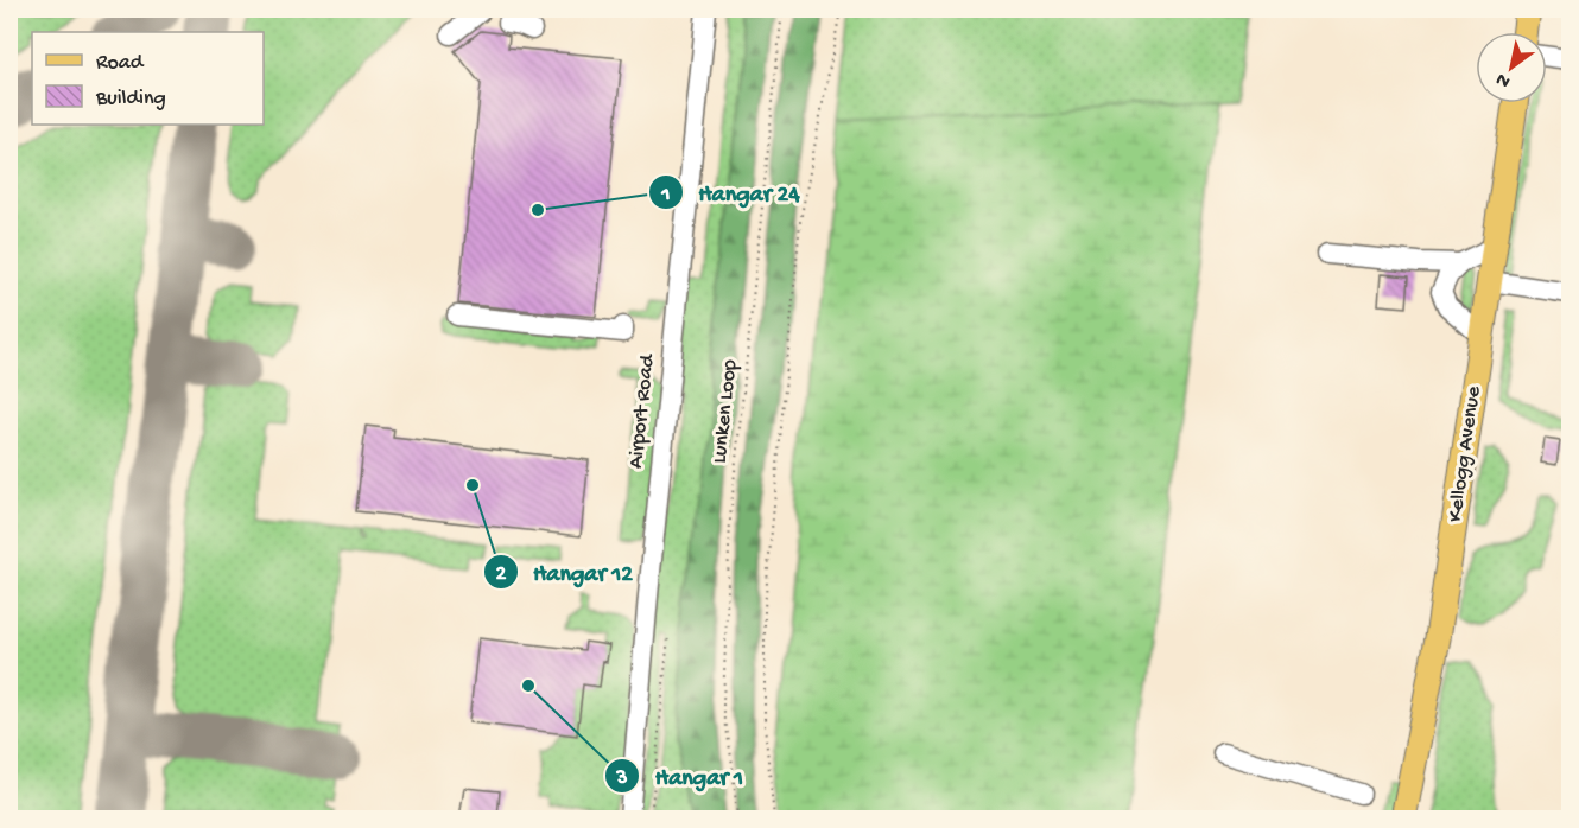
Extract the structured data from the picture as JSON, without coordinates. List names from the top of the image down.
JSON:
{
  "streets": {
    "main road": ["Kellogg Avenue"],
    "lane": ["Airport Road"],
    "path": ["Lunken Loop"]
  },
  "places": ["Hangar 24", "Hangar 12", "Hangar 1"],
  "legend": ["Road", "Building"],
  "north": "bottom left"
}
